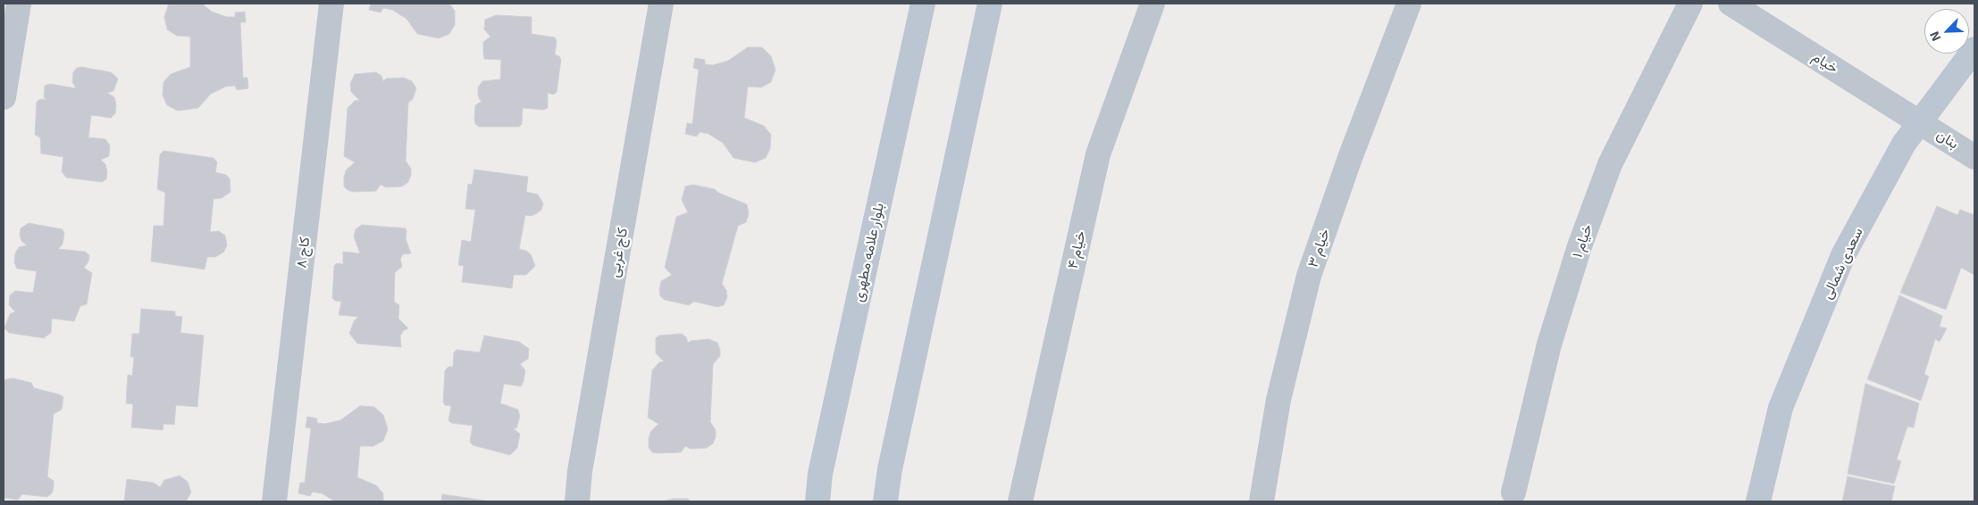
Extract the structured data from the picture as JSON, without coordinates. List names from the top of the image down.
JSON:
{
  "streets": {
    "main road": ["بلوار علامه مطهری", "سعدی شمالی"],
    "street": [
      "خیام",
      "بنان",
      "خیام ۱",
      "خیام ۳",
      "خیام ۴",
      "کاج ۸",
      "کاج غربی"
    ]
  },
  "crossings": [
    ["خیام", "بنان"],
    ["خیام", "سعدی شمالی"],
    ["بنان", "سعدی شمالی"]
  ],
  "north": "bottom left"
}
